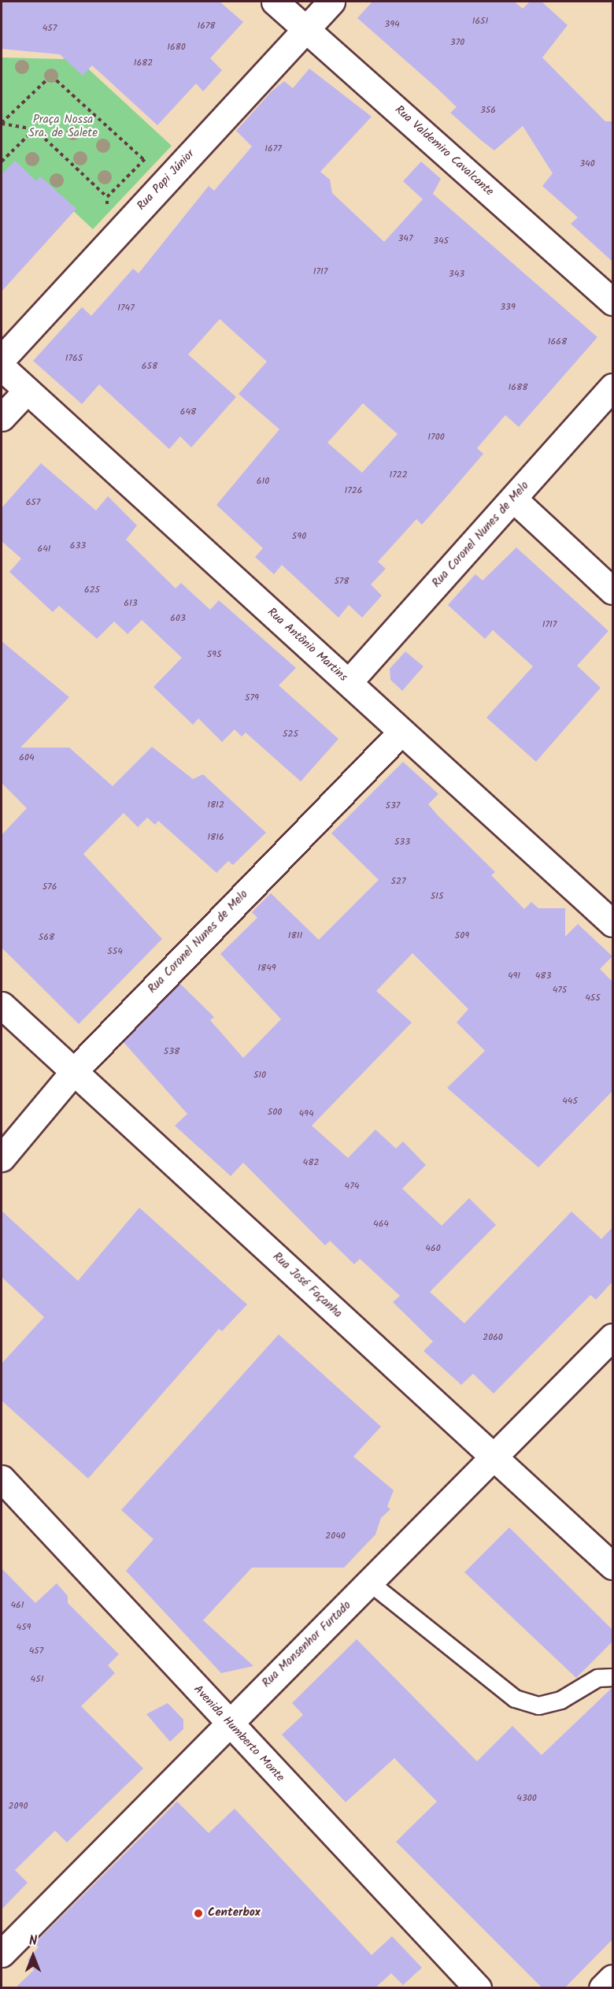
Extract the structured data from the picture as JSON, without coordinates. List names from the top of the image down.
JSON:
{
  "streets": {
    "street": [
      "Rua Valdemiro Cavalcante",
      "Rua Papi Júnior",
      "Rua Coronel Nunes de Melo",
      "Rua Antônio Martins",
      "Rua José Façanha",
      "Rua Monsenhor Furtado",
      "Avenida Humberto Monte"
    ]
  },
  "crossings": [
    ["Rua Valdemiro Cavalcante", "Rua Papi Júnior"],
    ["Rua Coronel Nunes de Melo", "Rua Antônio Martins"],
    ["Rua Coronel Nunes de Melo", "Rua José Façanha"],
    ["Rua José Façanha", "Rua Monsenhor Furtado"],
    ["Rua Monsenhor Furtado", "Avenida Humberto Monte"]
  ],
  "parks": ["Praça Nossa Sra. de Salete"],
  "places": ["Centerbox"],
  "house_numbers": [
    "1651",
    "394",
    "1678",
    "457",
    "370",
    "1680",
    "1682",
    "356",
    "1677",
    "340",
    "347",
    "345",
    "1717",
    "343",
    "339",
    "1747",
    "1668",
    "1765",
    "658",
    "1688",
    "648",
    "1700",
    "1722",
    "610",
    "1726",
    "657",
    "590",
    "633",
    "641",
    "578",
    "625",
    "613",
    "603",
    "1717",
    "595",
    "579",
    "525",
    "604",
    "1812",
    "537",
    "1816",
    "533",
    "527",
    "576",
    "515",
    "1811",
    "509",
    "568",
    "554",
    "1849",
    "491",
    "483",
    "475",
    "455",
    "538",
    "510",
    "445",
    "500",
    "494",
    "482",
    "474",
    "464",
    "460",
    "2060",
    "2040",
    "461",
    "459",
    "457",
    "451",
    "4300",
    "2090"
  ],
  "north": "top"
}
